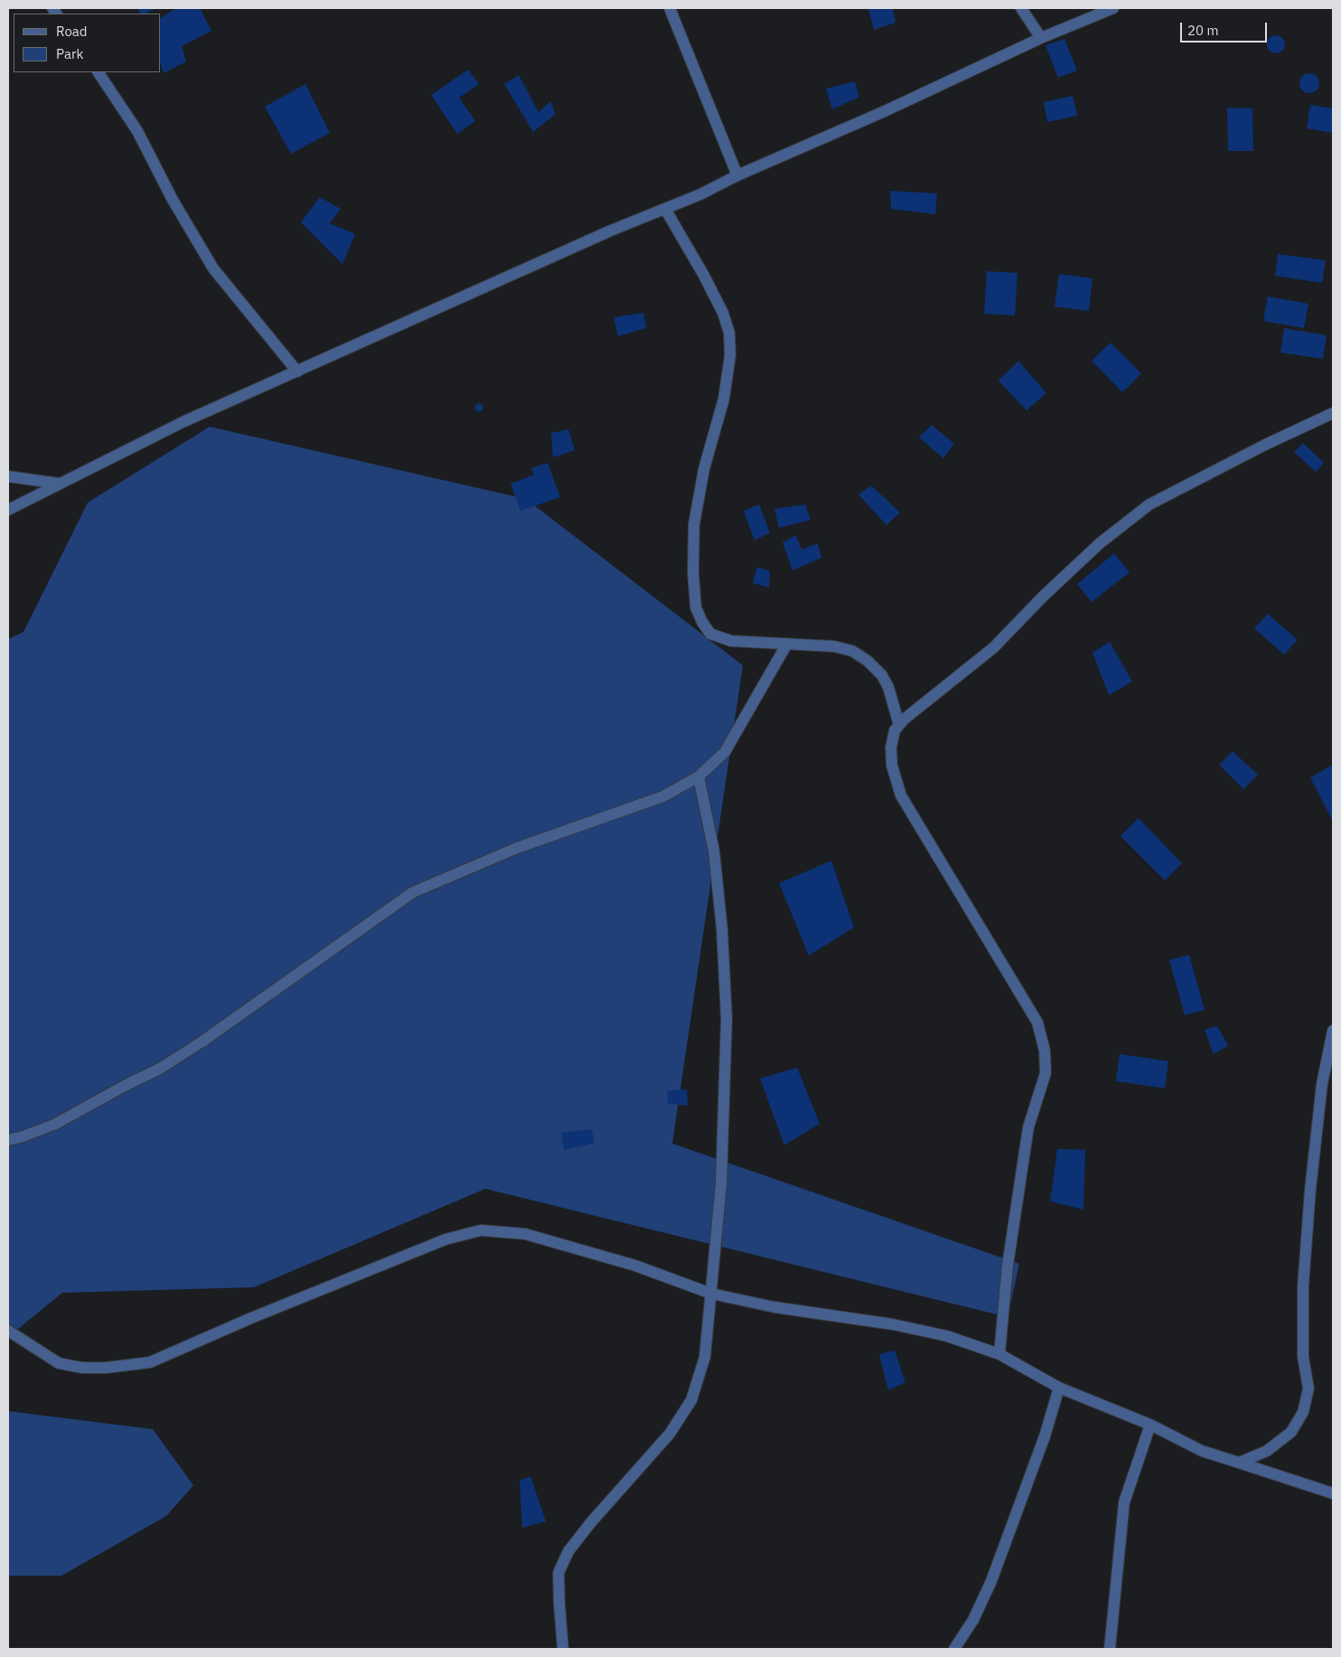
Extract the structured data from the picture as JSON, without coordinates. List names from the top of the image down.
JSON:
{
  "legend": ["Road", "Park"],
  "scale_bar": "20 m"
}
